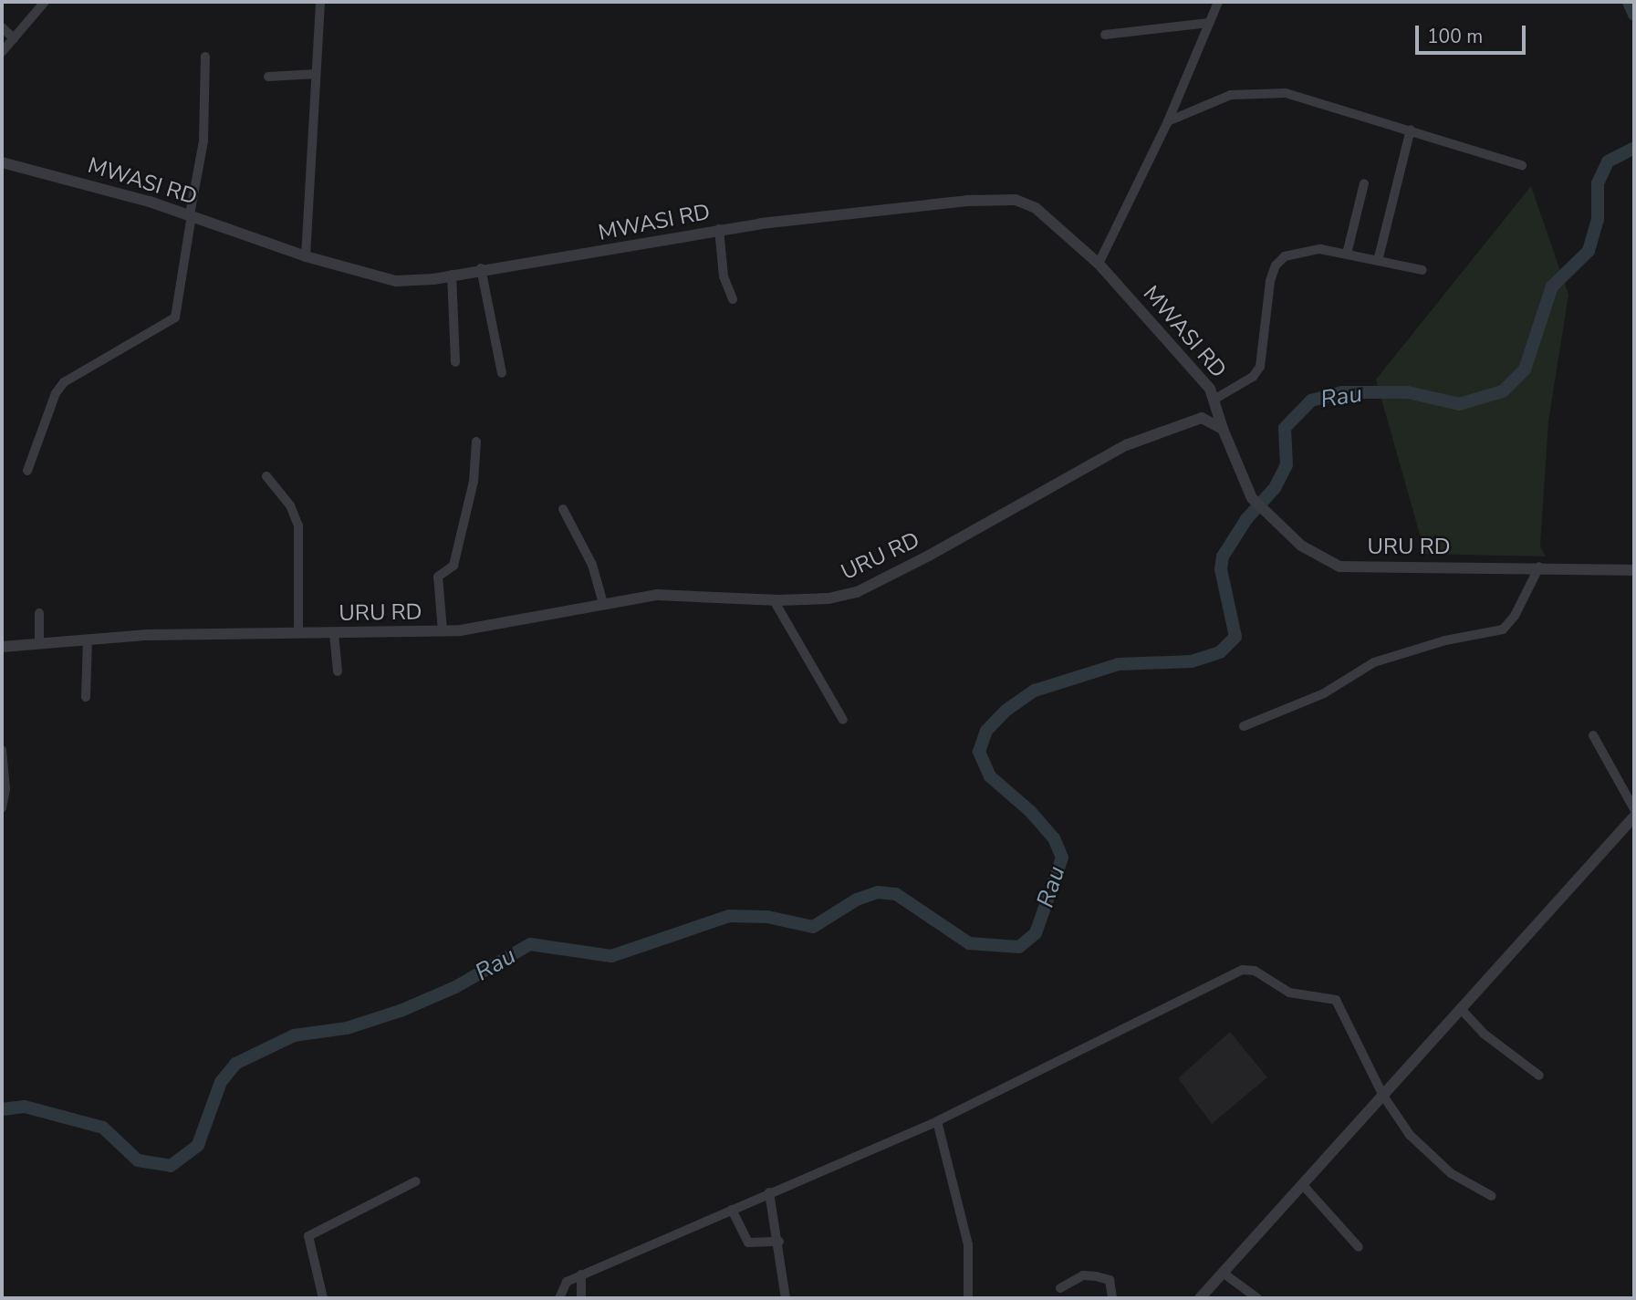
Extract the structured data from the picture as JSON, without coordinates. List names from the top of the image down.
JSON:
{
  "streets": {
    "street": ["MWASI RD", "URU RD"]
  },
  "crossings": [
    ["MWASI RD", "URU RD"]
  ],
  "water": ["Rau"],
  "scale_bar": "100 m"
}
